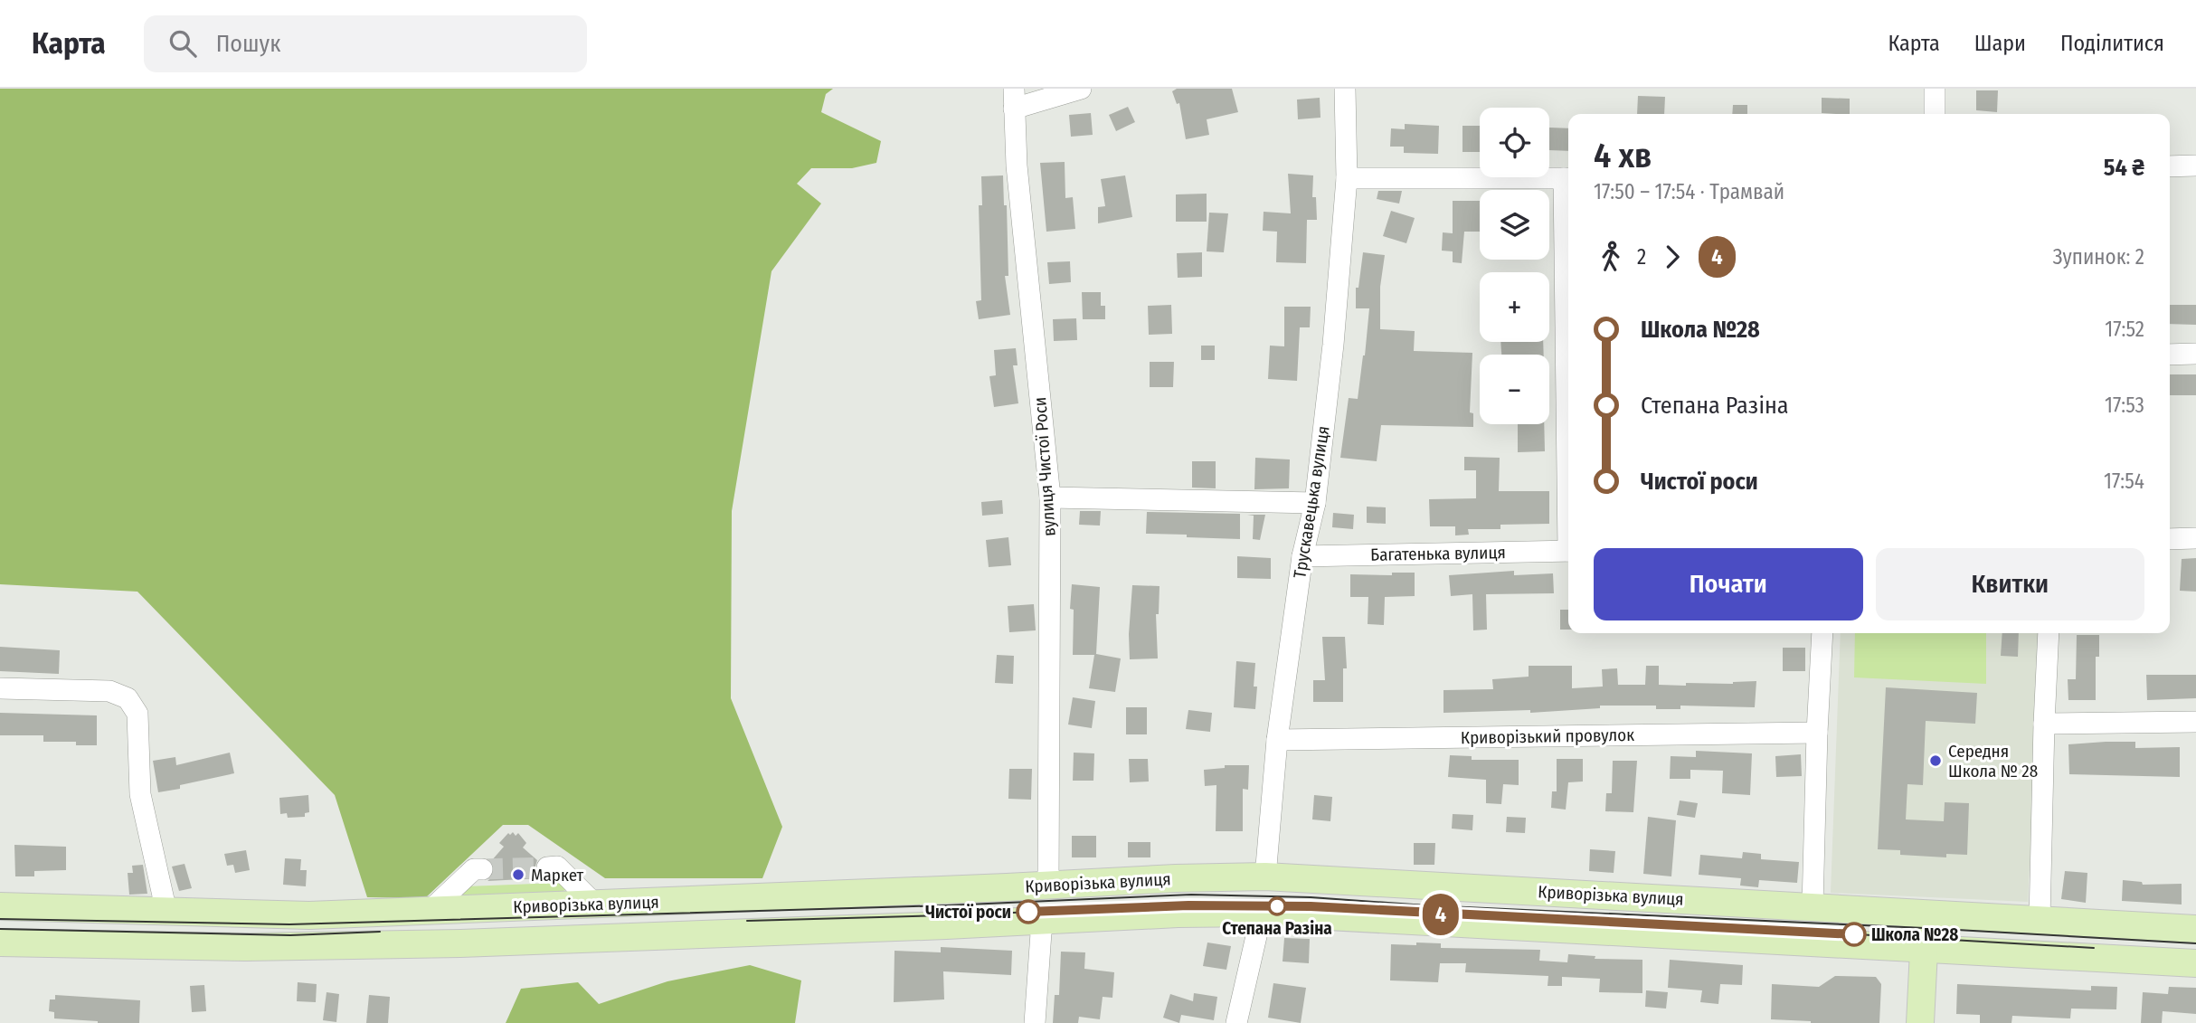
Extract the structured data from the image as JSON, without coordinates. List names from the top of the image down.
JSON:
{
  "streets": {
    "main road": ["Криворізька вулиця"],
    "street": [
      "вулиця Чистої Роси",
      "Трускавецька вулиця",
      "Багатенька вулиця",
      "Криворізький провулок"
    ]
  },
  "crossings": [
    ["вулиця Чистої Роси", "Криворізька вулиця"],
    ["Трускавецька вулиця", "Багатенька вулиця"],
    ["Трускавецька вулиця", "Криворізький провулок"],
    ["Трускавецька вулиця", "Криворізька вулиця"]
  ],
  "places": [
    "Середня Школа № 28",
    "Маркет",
    "Степана Разіна",
    "Чистої роси",
    "Школа №28"
  ],
  "lines": ["tram line 4"],
  "page": {
    "header": "Карта",
    "search": "Пошук",
    "nav": ["Карта", "Шари", "Поділитися"],
    "on_map": "4",
    "map_buttons": ["+", "−"],
    "heading": ["4 хв", "17:50 – 17:54 · Трамвай", "54 ₴"],
    "legs": ["2", "4", "Зупинок: 2"],
    "list": [
      {
        "name": "Школа №28",
        "value": "17:52"
      },
      {
        "name": "Степана Разіна",
        "value": "17:53"
      },
      {
        "name": "Чистої роси",
        "value": "17:54"
      }
    ],
    "buttons": ["Почати", "Квитки"]
  }
}
